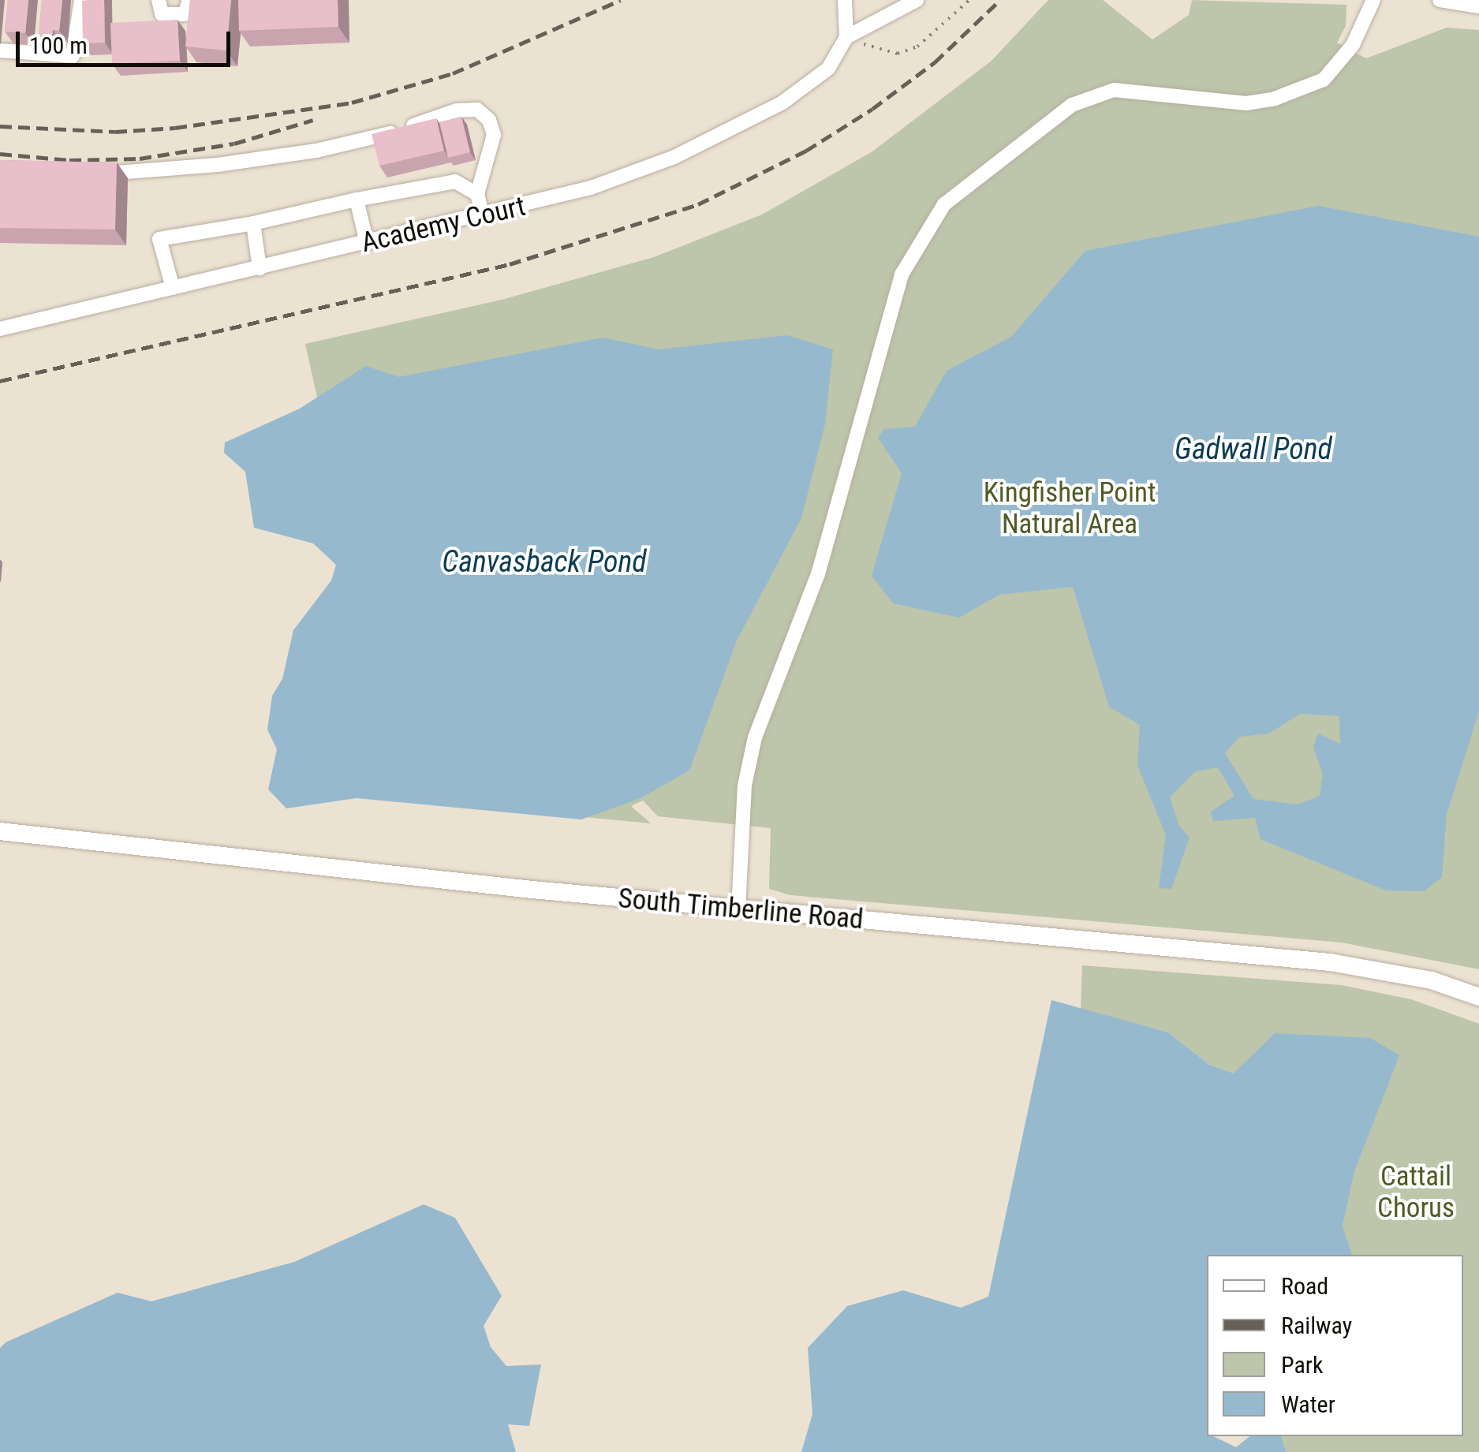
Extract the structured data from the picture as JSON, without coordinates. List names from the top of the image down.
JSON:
{
  "streets": {
    "main road": ["South Timberline Road"],
    "street": ["Academy Court"]
  },
  "water": ["Gadwall Pond", "Canvasback Pond"],
  "parks": ["Kingfisher Point Natural Area", "Cattail Chorus"],
  "legend": [
    "Road",
    "Railway",
    "Park",
    "Water"
  ],
  "scale_bar": "100 m"
}
